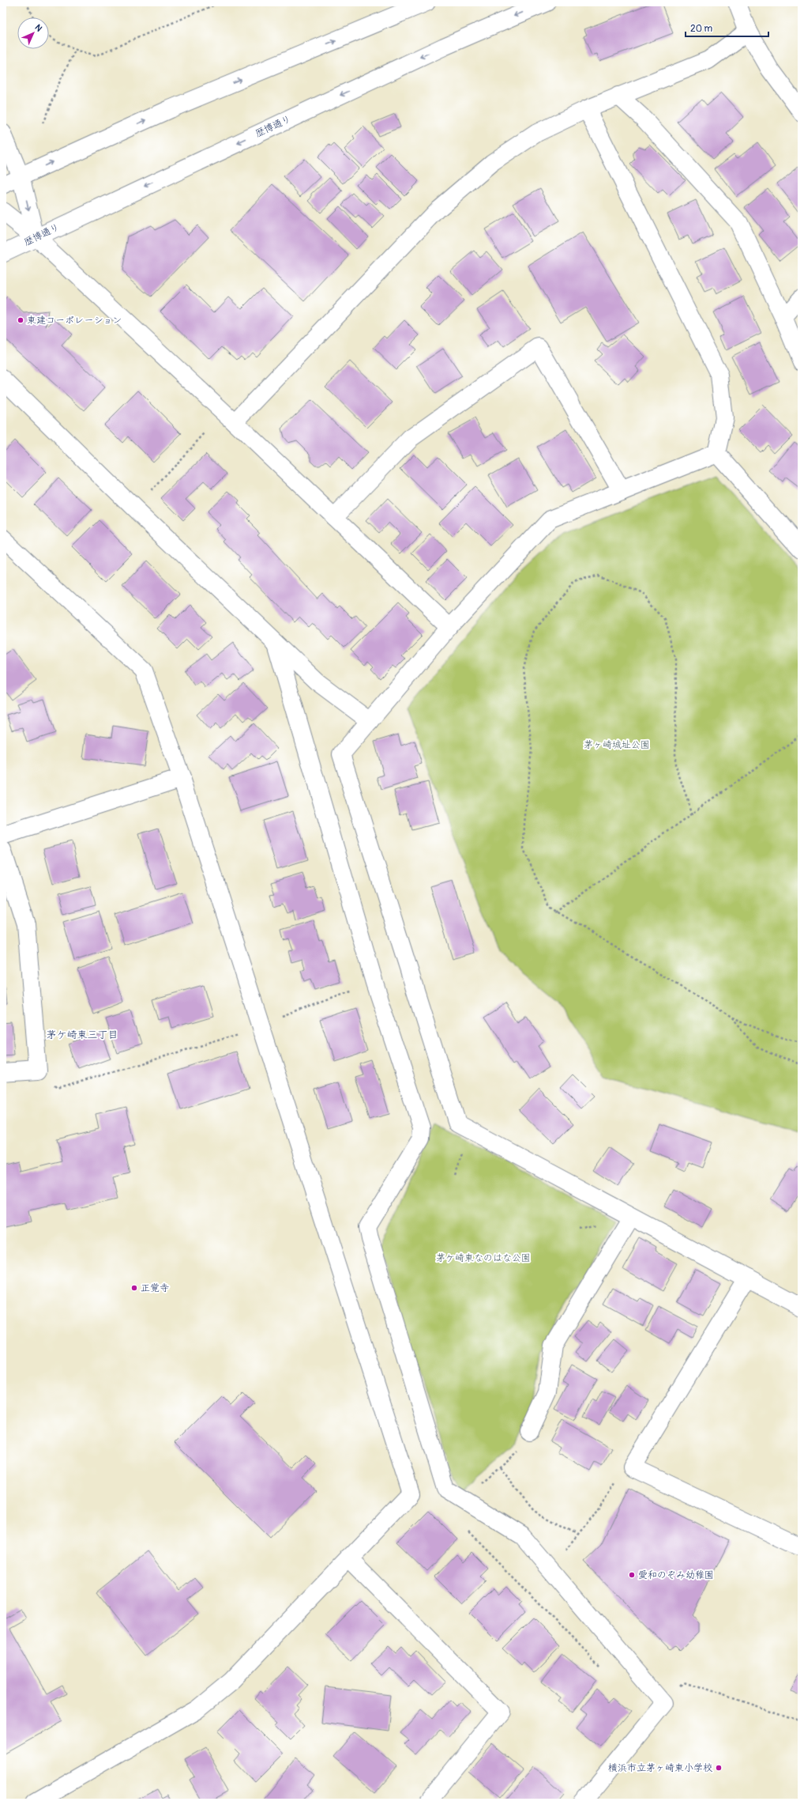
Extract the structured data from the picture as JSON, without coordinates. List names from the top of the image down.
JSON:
{
  "streets": {
    "street": ["歴博通り"]
  },
  "districts": ["茅ケ崎東三丁目"],
  "parks": ["茅ヶ崎城址公園", "茅ケ崎東なのはな公園"],
  "places": [
    "東建コーポレーション",
    "正覚寺",
    "愛和のぞみ幼稚園",
    "横浜市立茅ヶ崎東小学校"
  ],
  "scale_bar": "20 m",
  "north": "top right"
}
